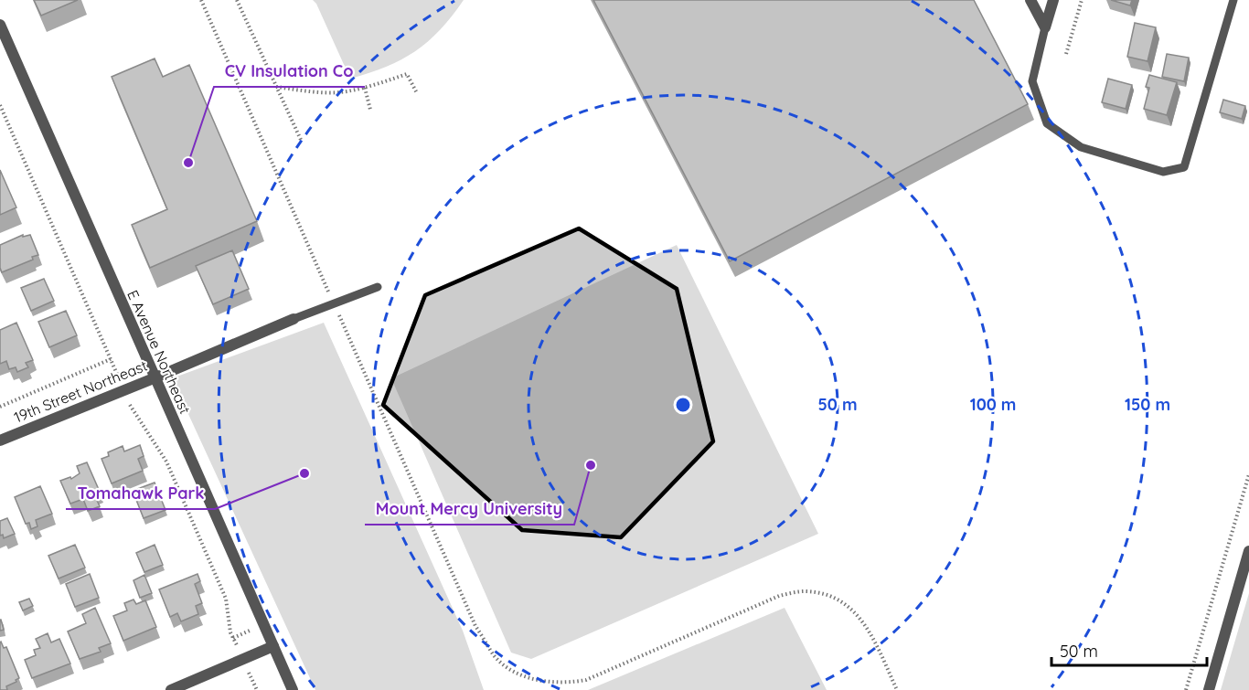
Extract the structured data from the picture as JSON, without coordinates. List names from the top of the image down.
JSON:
{
  "streets": {
    "street": ["E Avenue Northeast", "19th Street Northeast"]
  },
  "crossings": [
    ["E Avenue Northeast", "19th Street Northeast"]
  ],
  "places": ["CV Insulation Co", "Mount Mercy University", "Tomahawk Park"],
  "scale_bar": "50 m",
  "rings": ["50 m", "100 m", "150 m"]
}
